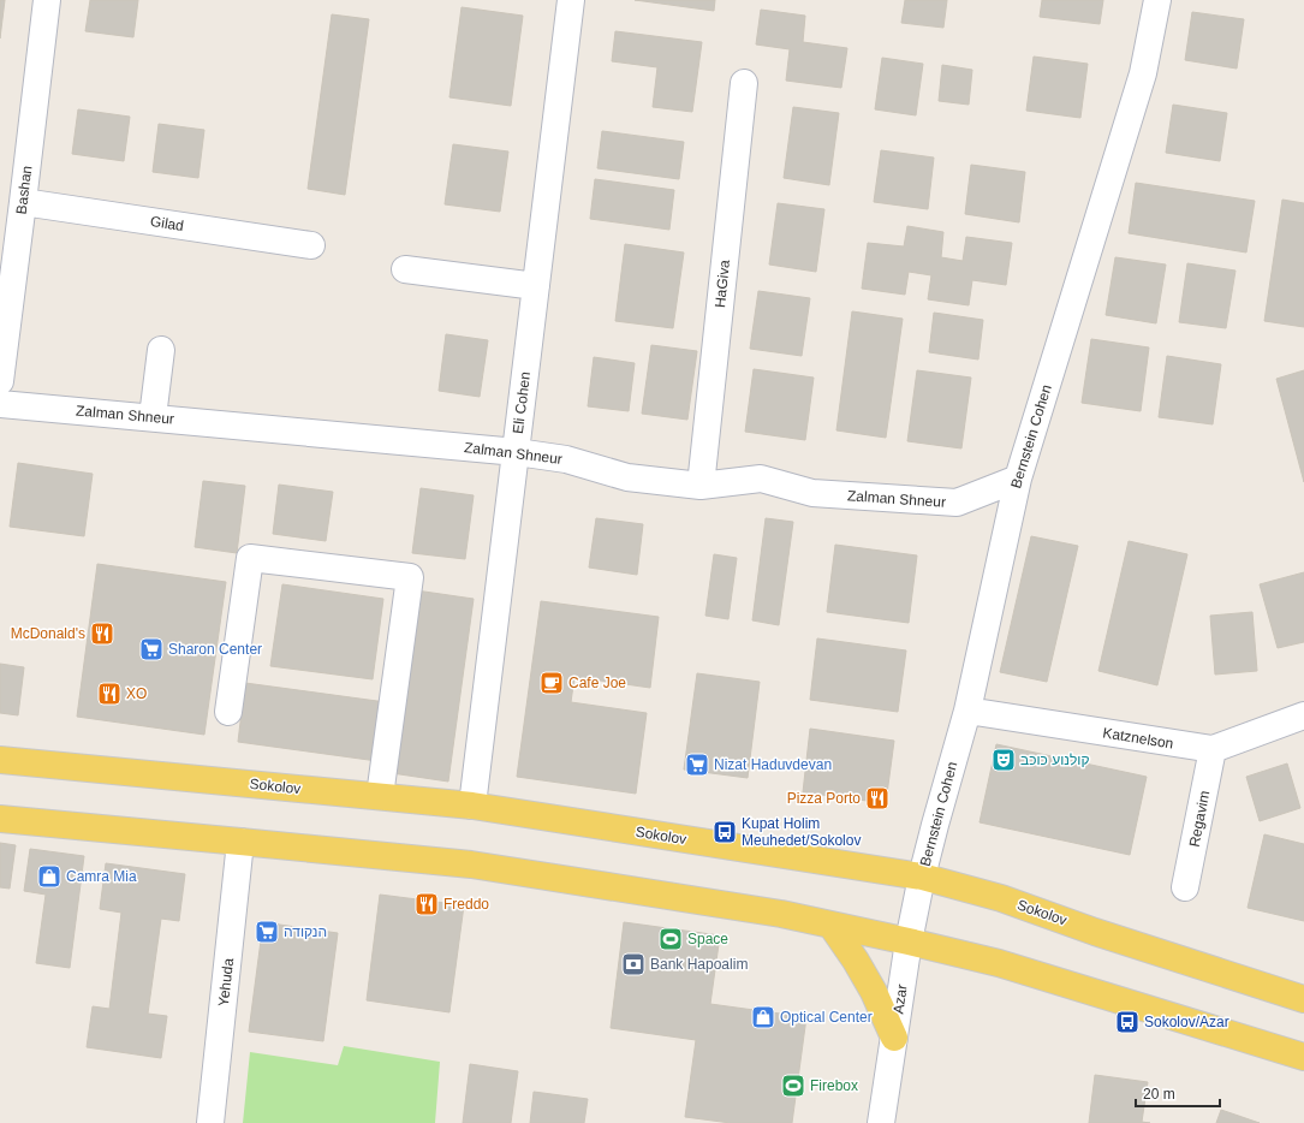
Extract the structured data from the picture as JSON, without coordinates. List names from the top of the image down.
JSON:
{
  "streets": {
    "main road": ["Sokolov"],
    "street": [
      "Bashan",
      "Gilad",
      "HaGiva",
      "Eli Cohen",
      "Zalman Shneur",
      "Bernstein Cohen",
      "Katznelson",
      "Regavim",
      "Yehuda",
      "Azar"
    ]
  },
  "crossings": [
    ["Bashan", "Gilad"],
    ["HaGiva", "Zalman Shneur"],
    ["Eli Cohen", "Zalman Shneur"],
    ["Eli Cohen", "Sokolov"],
    ["Zalman Shneur", "Bernstein Cohen"],
    ["Bernstein Cohen", "Katznelson"],
    ["Bernstein Cohen", "Sokolov"],
    ["Bernstein Cohen", "Azar"],
    ["Katznelson", "Regavim"],
    ["Sokolov", "Azar"]
  ],
  "places": {
    "restaurant": [
      "McDonald's",
      "XO",
      "Pizza Porto",
      "Freddo"
    ],
    "supermarket": ["Sharon Center", "Nizat Haduvdevan", "הנקודה"],
    "cafe": ["Cafe Joe"],
    "theatre": ["קולנוע כוכב"],
    "bus stop": ["Kupat Holim Meuhedet/Sokolov", "Sokolov/Azar"],
    "shop": ["Camra Mia", "Optical Center"],
    "sports": ["Space", "Firebox"],
    "bank": ["Bank Hapoalim"]
  },
  "scale_bar": "20 m"
}
